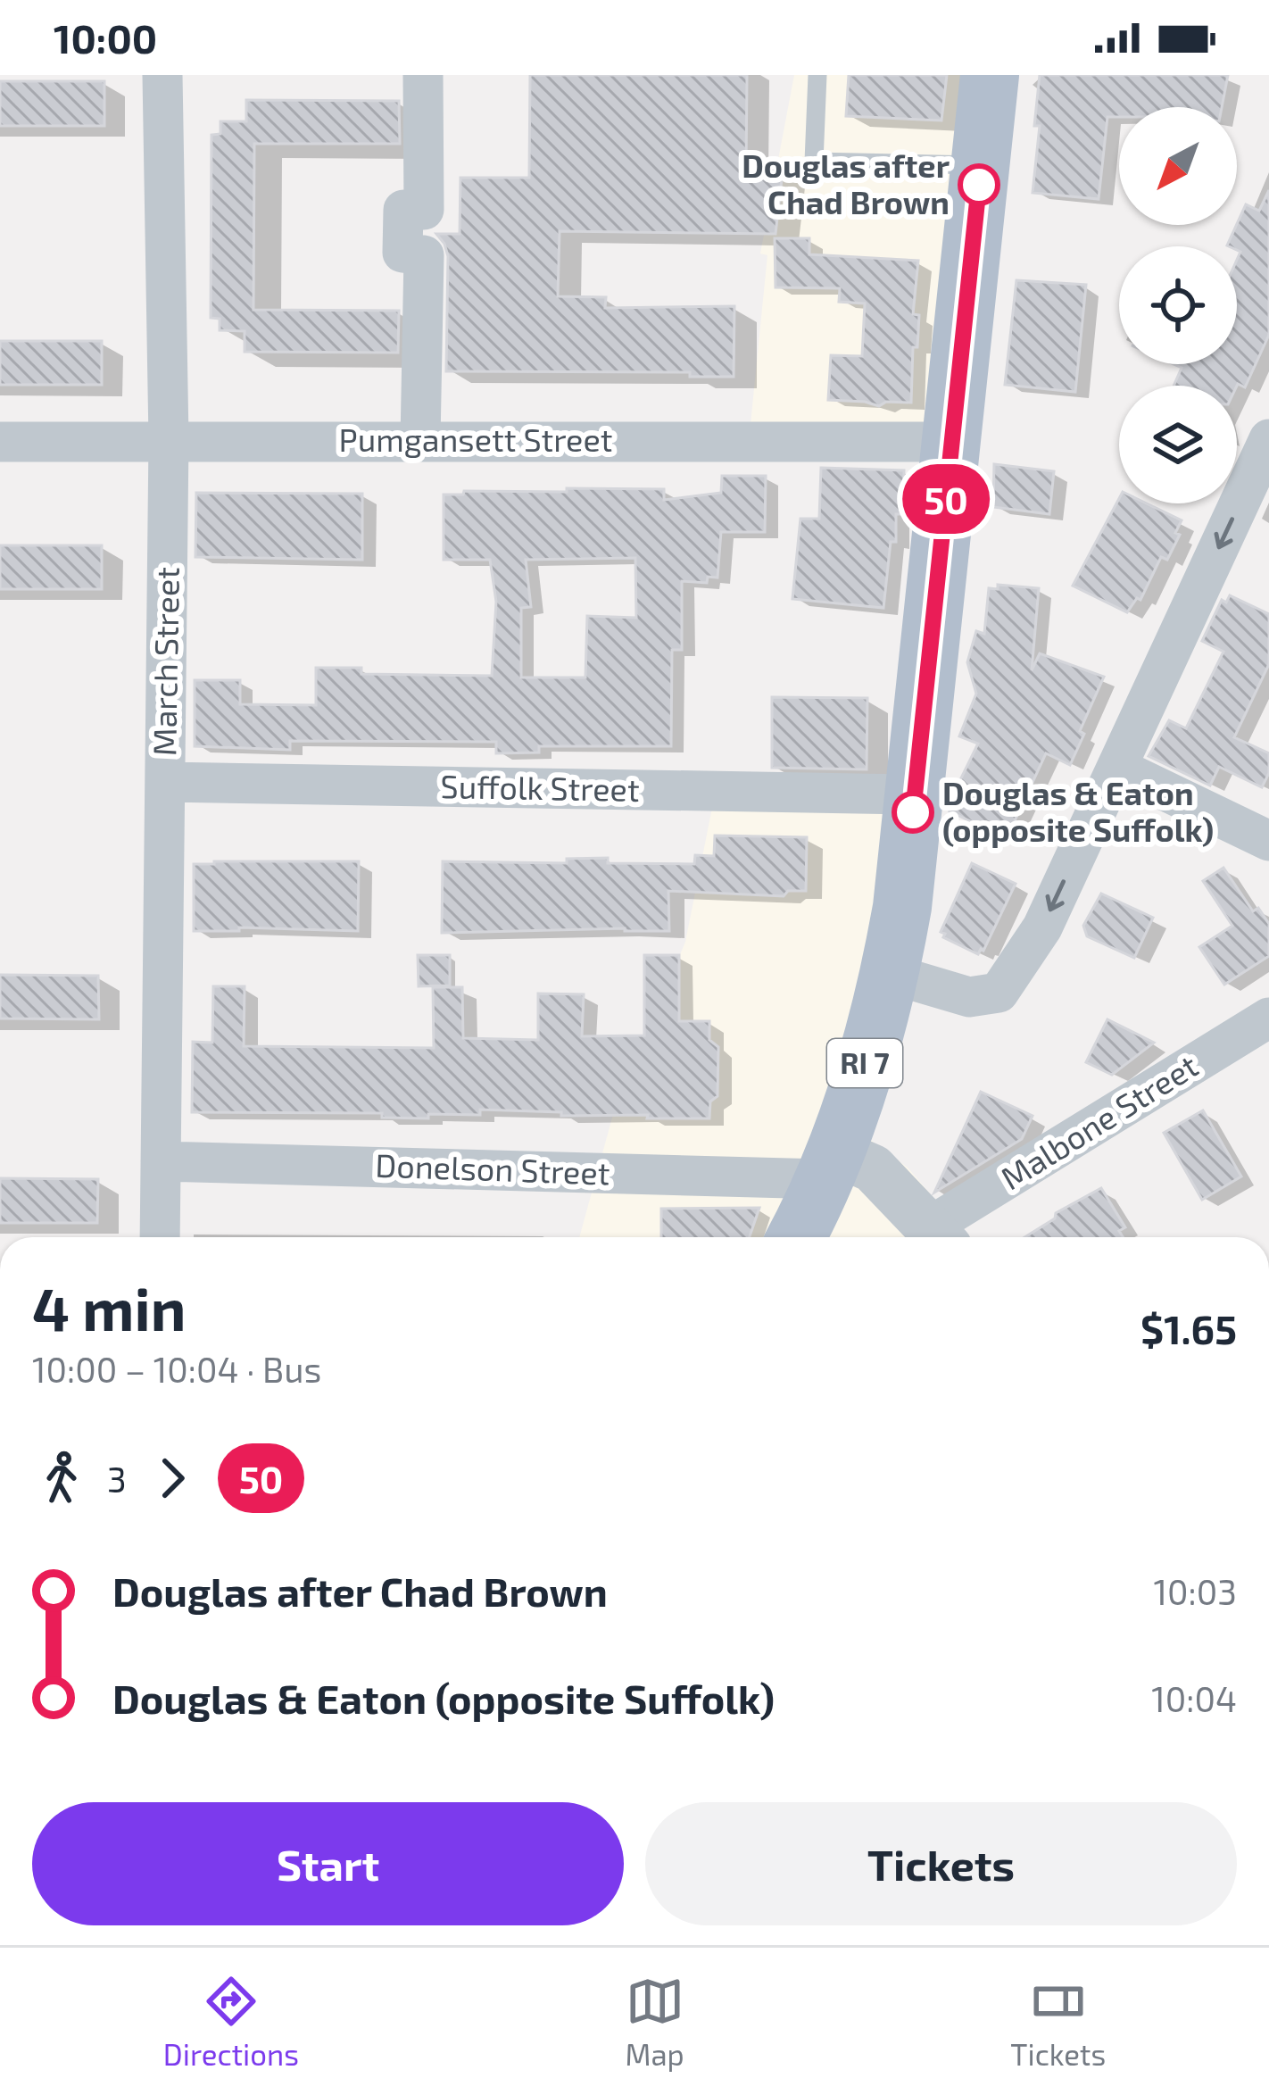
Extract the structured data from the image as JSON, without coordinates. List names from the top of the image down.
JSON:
{
  "streets": {
    "main road": ["RI 7"],
    "street": [
      "Pumgansett Street",
      "March Street",
      "Suffolk Street",
      "Malbone Street",
      "Donelson Street"
    ]
  },
  "crossings": [
    ["Pumgansett Street", "March Street"],
    ["Pumgansett Street", "RI 7"],
    ["March Street", "Suffolk Street"],
    ["March Street", "Donelson Street"],
    ["Suffolk Street", "RI 7"],
    ["RI 7", "Donelson Street"]
  ],
  "places": ["Douglas after Chad Brown", "Douglas & Eaton (opposite Suffolk)"],
  "lines": ["bus line 50"],
  "north": "bottom left",
  "page": {
    "status": "10:00",
    "on_map": "50",
    "heading": ["4 min", "10:00 – 10:04 · Bus", "$1.65"],
    "legs": ["3", "50"],
    "list": [
      {
        "name": "Douglas after Chad Brown",
        "value": "10:03"
      },
      {
        "name": "Douglas & Eaton (opposite Suffolk)",
        "value": "10:04"
      }
    ],
    "buttons": ["Start", "Tickets"],
    "tabs": ["Directions", "Map", "Tickets"]
  }
}
